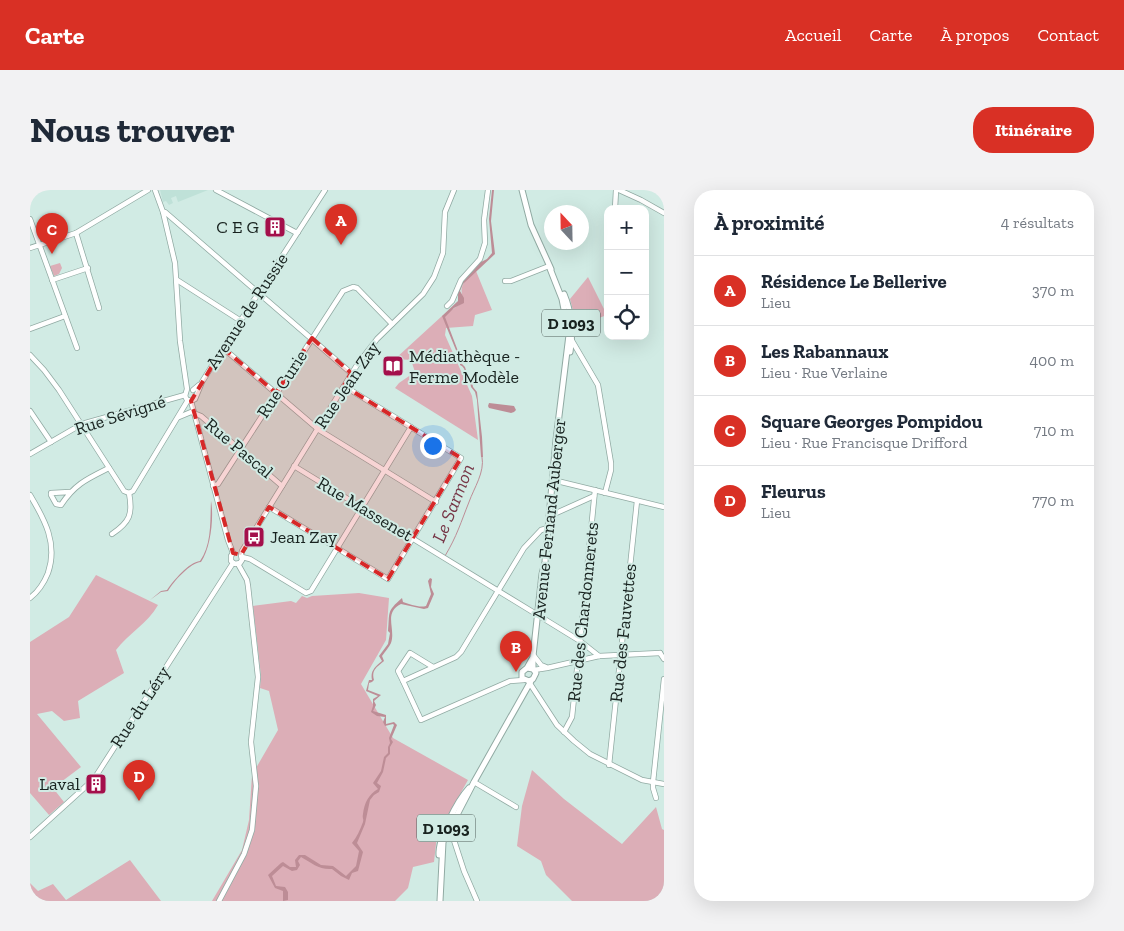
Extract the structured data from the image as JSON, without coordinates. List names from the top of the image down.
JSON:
{
  "streets": {
    "main road": ["D 1093", "Avenue Fernand Auberger"],
    "street": [
      "Avenue de Russie",
      "Rue Curie",
      "Rue Jean Zay",
      "Rue Sévigné",
      "Rue Pascal",
      "Rue Massenet",
      "Rue des Chardonnerets",
      "Rue des Fauvettes",
      "Rue du Léry"
    ]
  },
  "crossings": [
    ["Avenue de Russie", "Rue Sévigné"],
    ["Rue Curie", "Rue Jean Zay"],
    ["Rue Curie", "Rue Pascal"],
    ["Rue Jean Zay", "Rue Pascal"],
    ["Rue Jean Zay", "Rue Massenet"],
    ["Rue Jean Zay", "Rue du Léry"],
    ["Rue Massenet", "Avenue Fernand Auberger"],
    ["Rue Massenet", "Rue des Chardonnerets"]
  ],
  "water": ["Le Sarmon"],
  "places": {
    "building": ["C E G", "Laval"],
    "library": ["Médiathèque - Ferme Modèle"],
    "bus stop": ["Jean Zay"]
  },
  "north": "top",
  "page": {
    "header": "Carte",
    "nav": [
      "Accueil",
      "Carte",
      "À propos",
      "Contact"
    ],
    "buttons": "Itinéraire",
    "title": "Nous trouver",
    "heading": ["À proximité", "4 résultats"],
    "pins": [
      "A",
      "C",
      "B",
      "D"
    ],
    "map_buttons": ["+", "−"],
    "list": [
      {
        "mark": "A",
        "name": "Résidence Le Bellerive",
        "note": "Lieu",
        "value": "370 m"
      },
      {
        "mark": "B",
        "name": "Les Rabannaux",
        "note": "Lieu · Rue Verlaine",
        "value": "400 m"
      },
      {
        "mark": "C",
        "name": "Square Georges Pompidou",
        "note": "Lieu · Rue Francisque Drifford",
        "value": "710 m"
      },
      {
        "mark": "D",
        "name": "Fleurus",
        "note": "Lieu",
        "value": "770 m"
      }
    ]
  }
}
